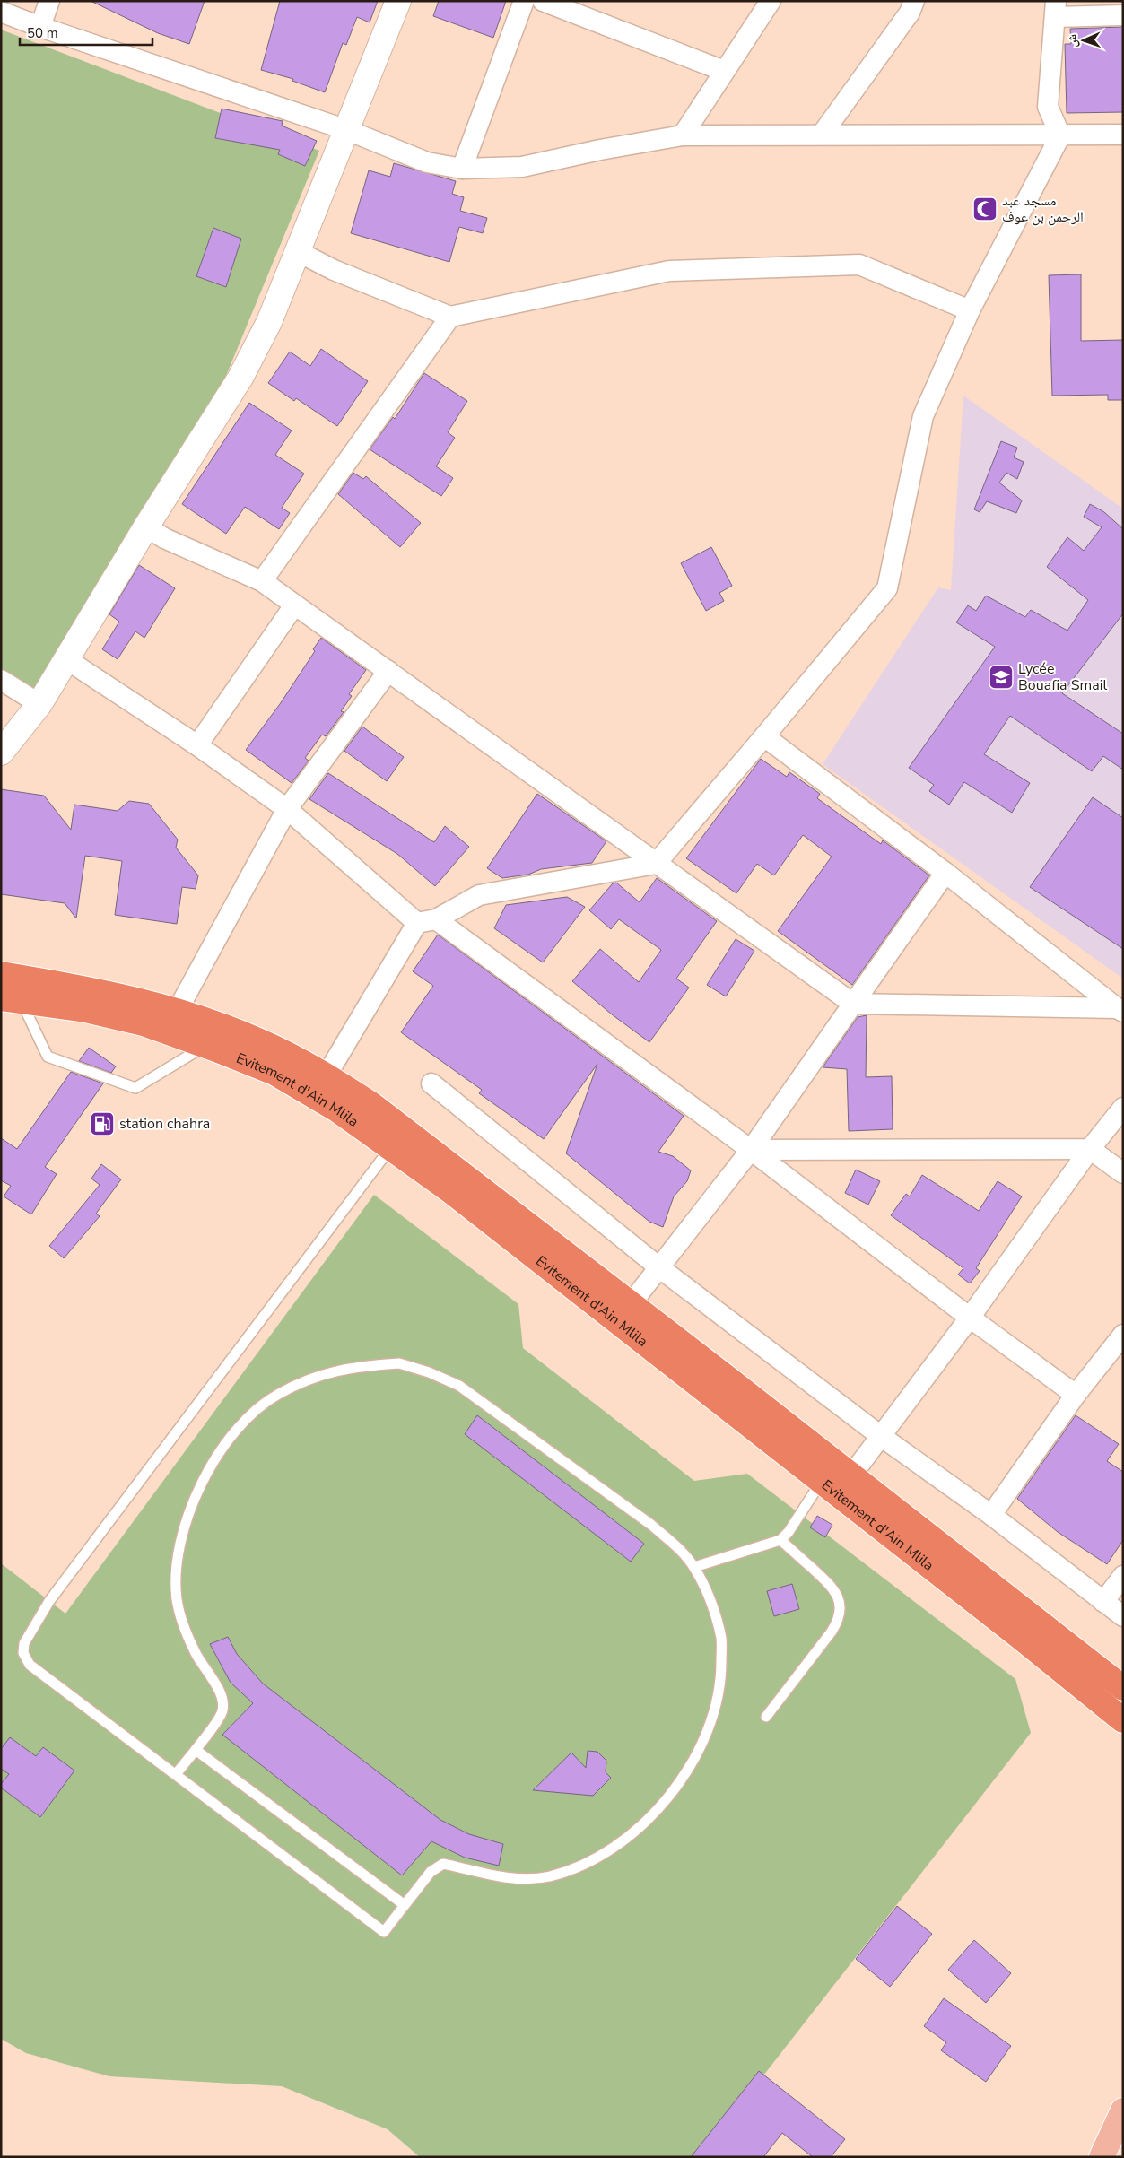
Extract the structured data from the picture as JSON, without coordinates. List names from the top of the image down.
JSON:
{
  "streets": {
    "highway": ["Evitement d'Ain Mlila"]
  },
  "places": {
    "mosque": ["مسجد عبد الرحمن بن عوف"],
    "school or university": ["Lycée Bouafia Smail"],
    "fuel station": ["station chahra"]
  },
  "scale_bar": "50 m",
  "north": "left"
}
